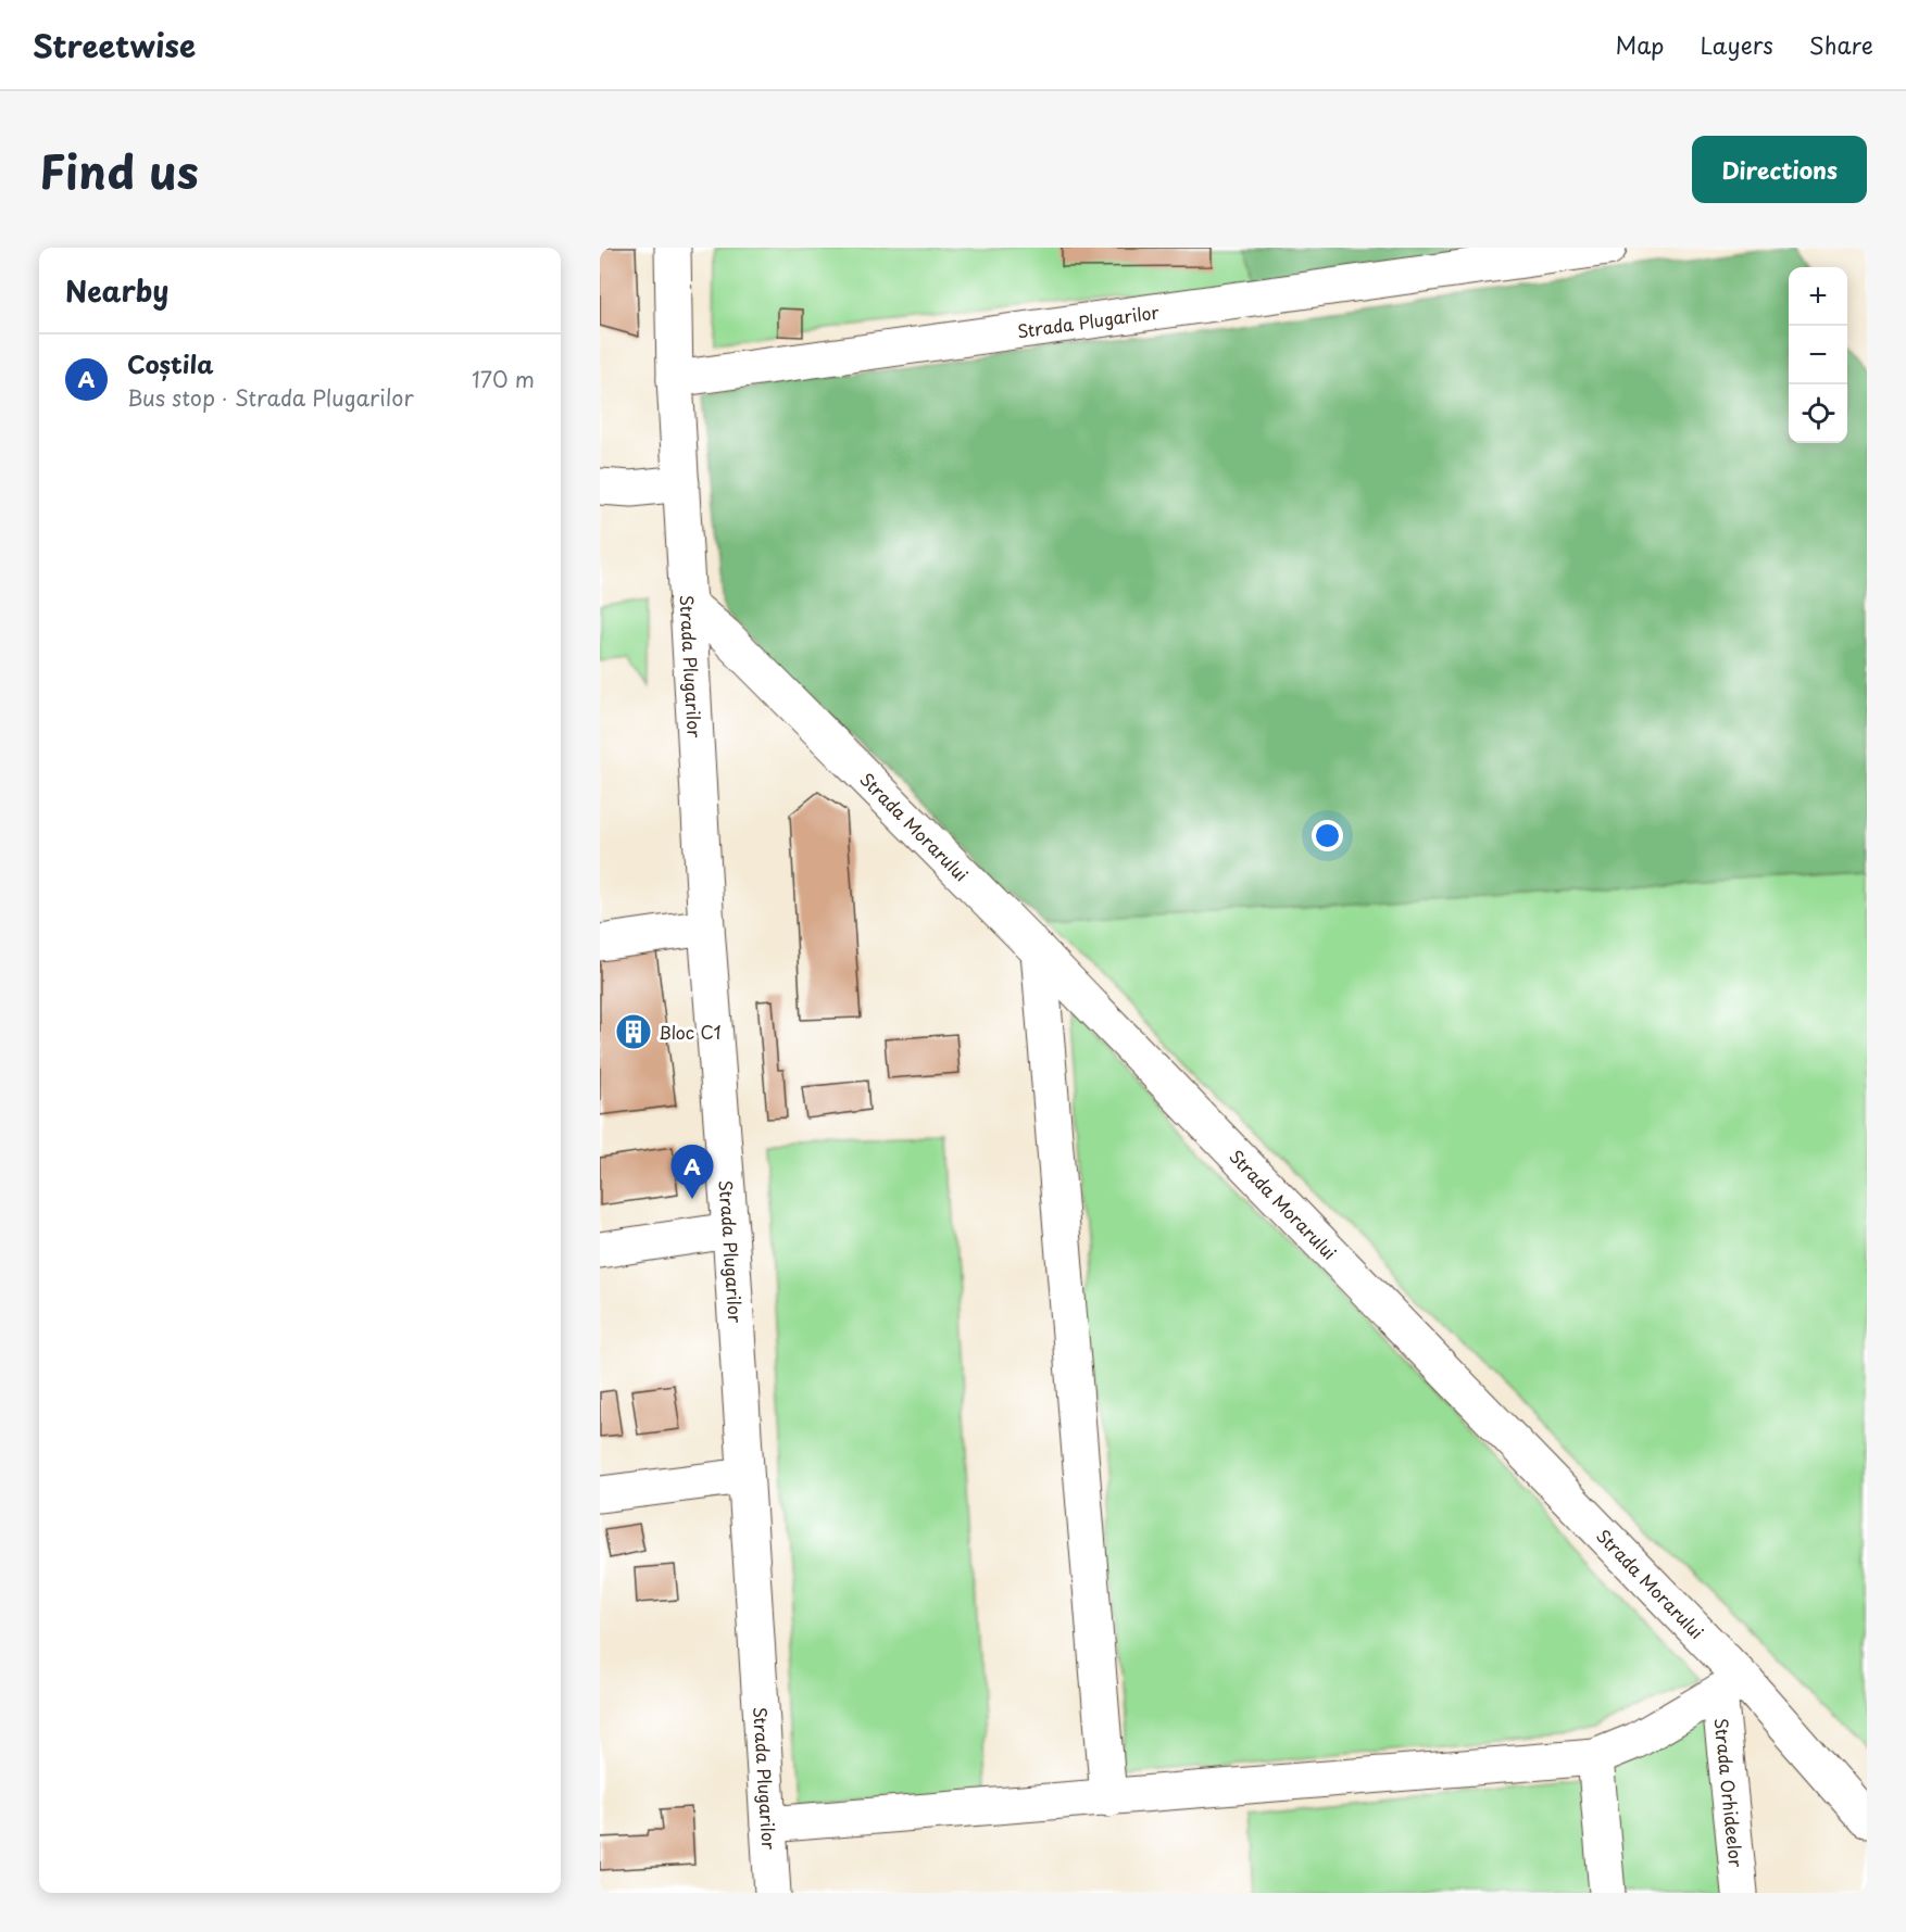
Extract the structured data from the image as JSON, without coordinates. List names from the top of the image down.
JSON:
{
  "streets": {
    "street": ["Strada Plugarilor", "Strada Morarului", "Strada Orhideelor"]
  },
  "crossings": [
    ["Strada Plugarilor", "Strada Morarului"],
    ["Strada Morarului", "Strada Orhideelor"]
  ],
  "places": {
    "building": ["Bloc C1"]
  },
  "page": {
    "header": "Streetwise",
    "nav": ["Map", "Layers", "Share"],
    "title": "Find us",
    "buttons": "Directions",
    "heading": "Nearby",
    "map_buttons": ["+", "−"],
    "list": [
      {
        "mark": "A",
        "name": "Coștila",
        "note": "Bus stop · Strada Plugarilor",
        "value": "170 m"
      }
    ],
    "pins": "A"
  }
}
